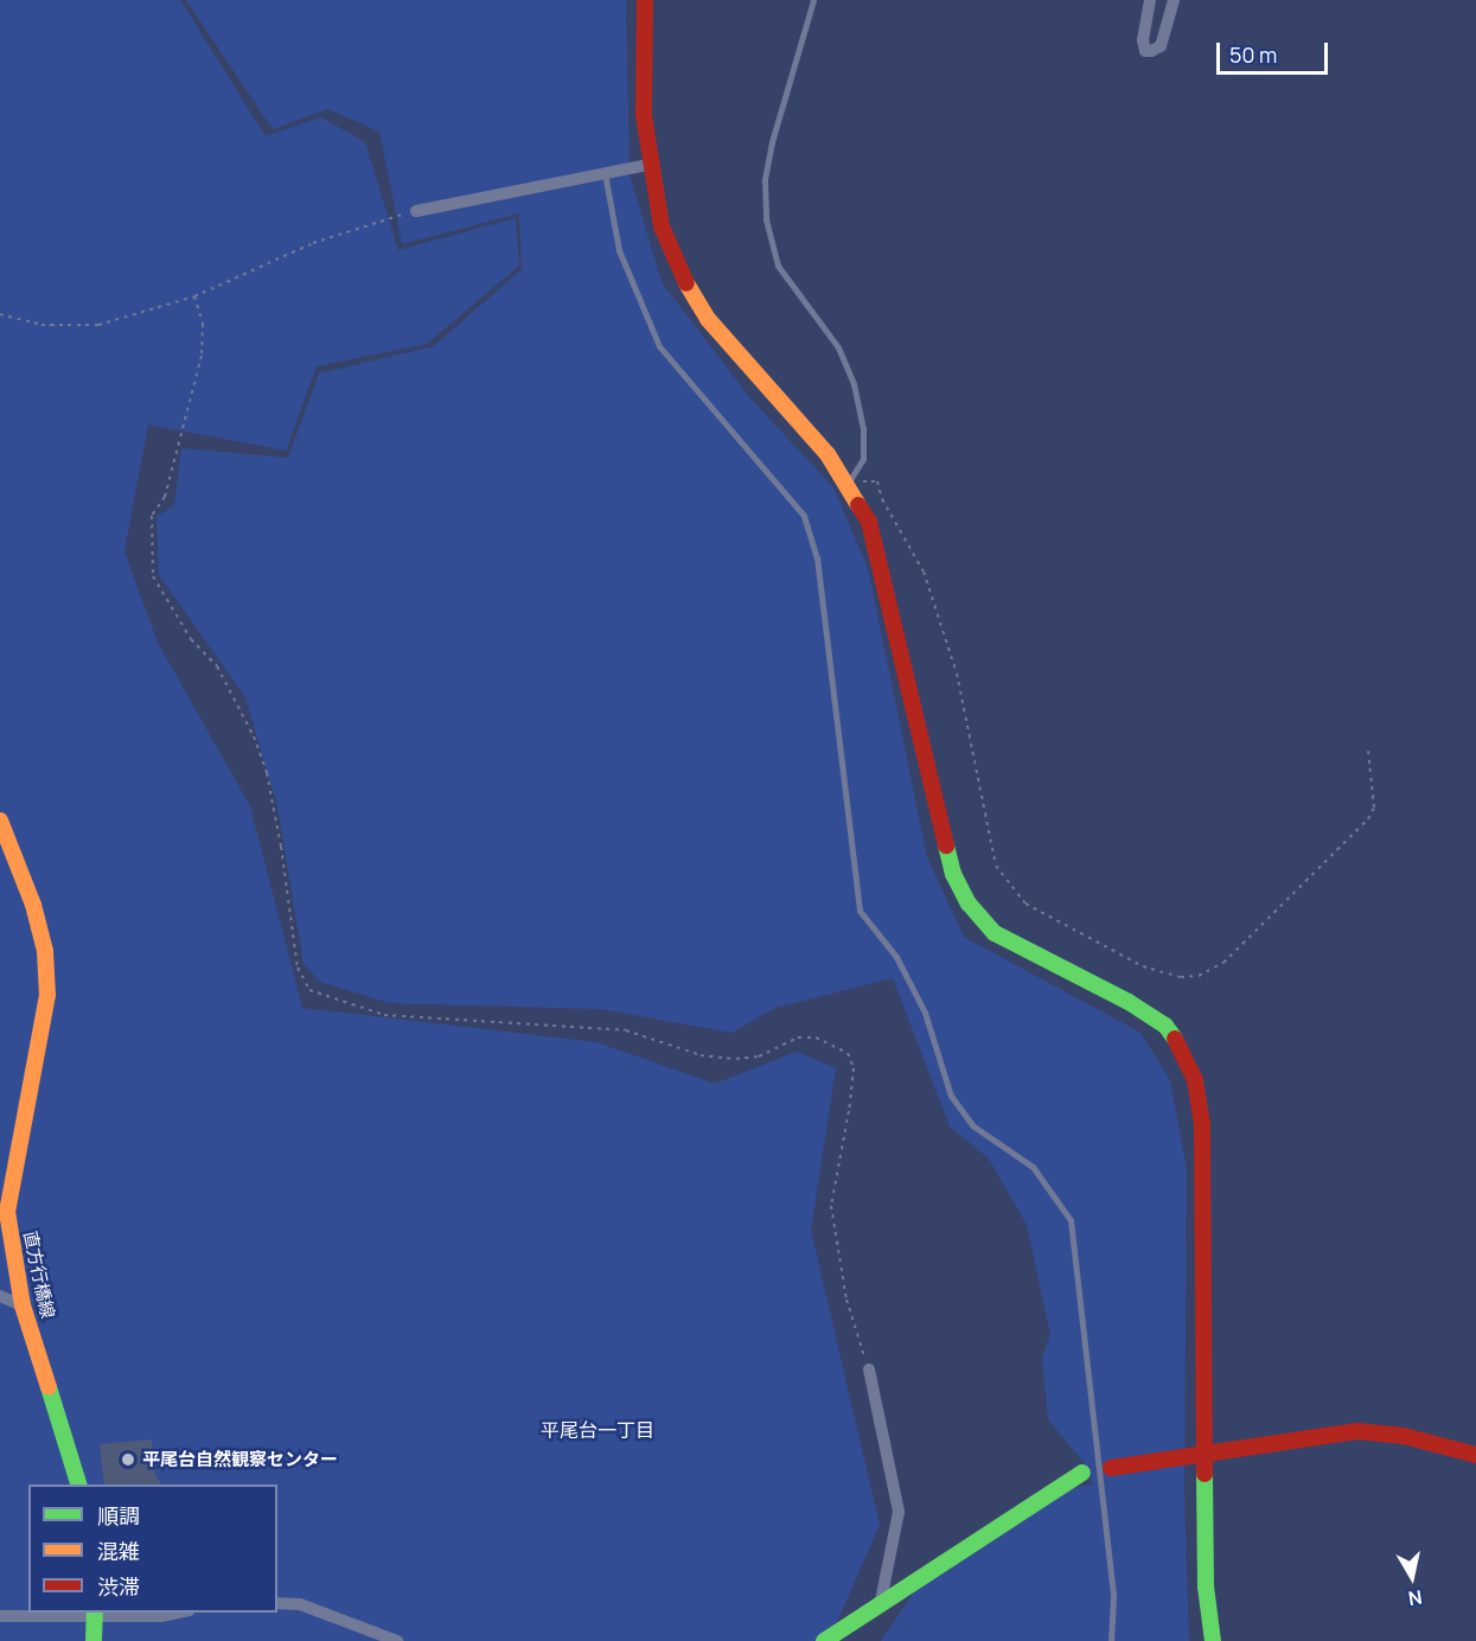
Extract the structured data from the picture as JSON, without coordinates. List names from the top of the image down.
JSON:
{
  "streets": {
    "street": ["直方行橋線"]
  },
  "districts": ["平尾台一丁目"],
  "places": ["平尾台自然観察センター"],
  "legend": ["順調", "混雑", "渋滞"],
  "scale_bar": "50 m",
  "north": "bottom"
}
